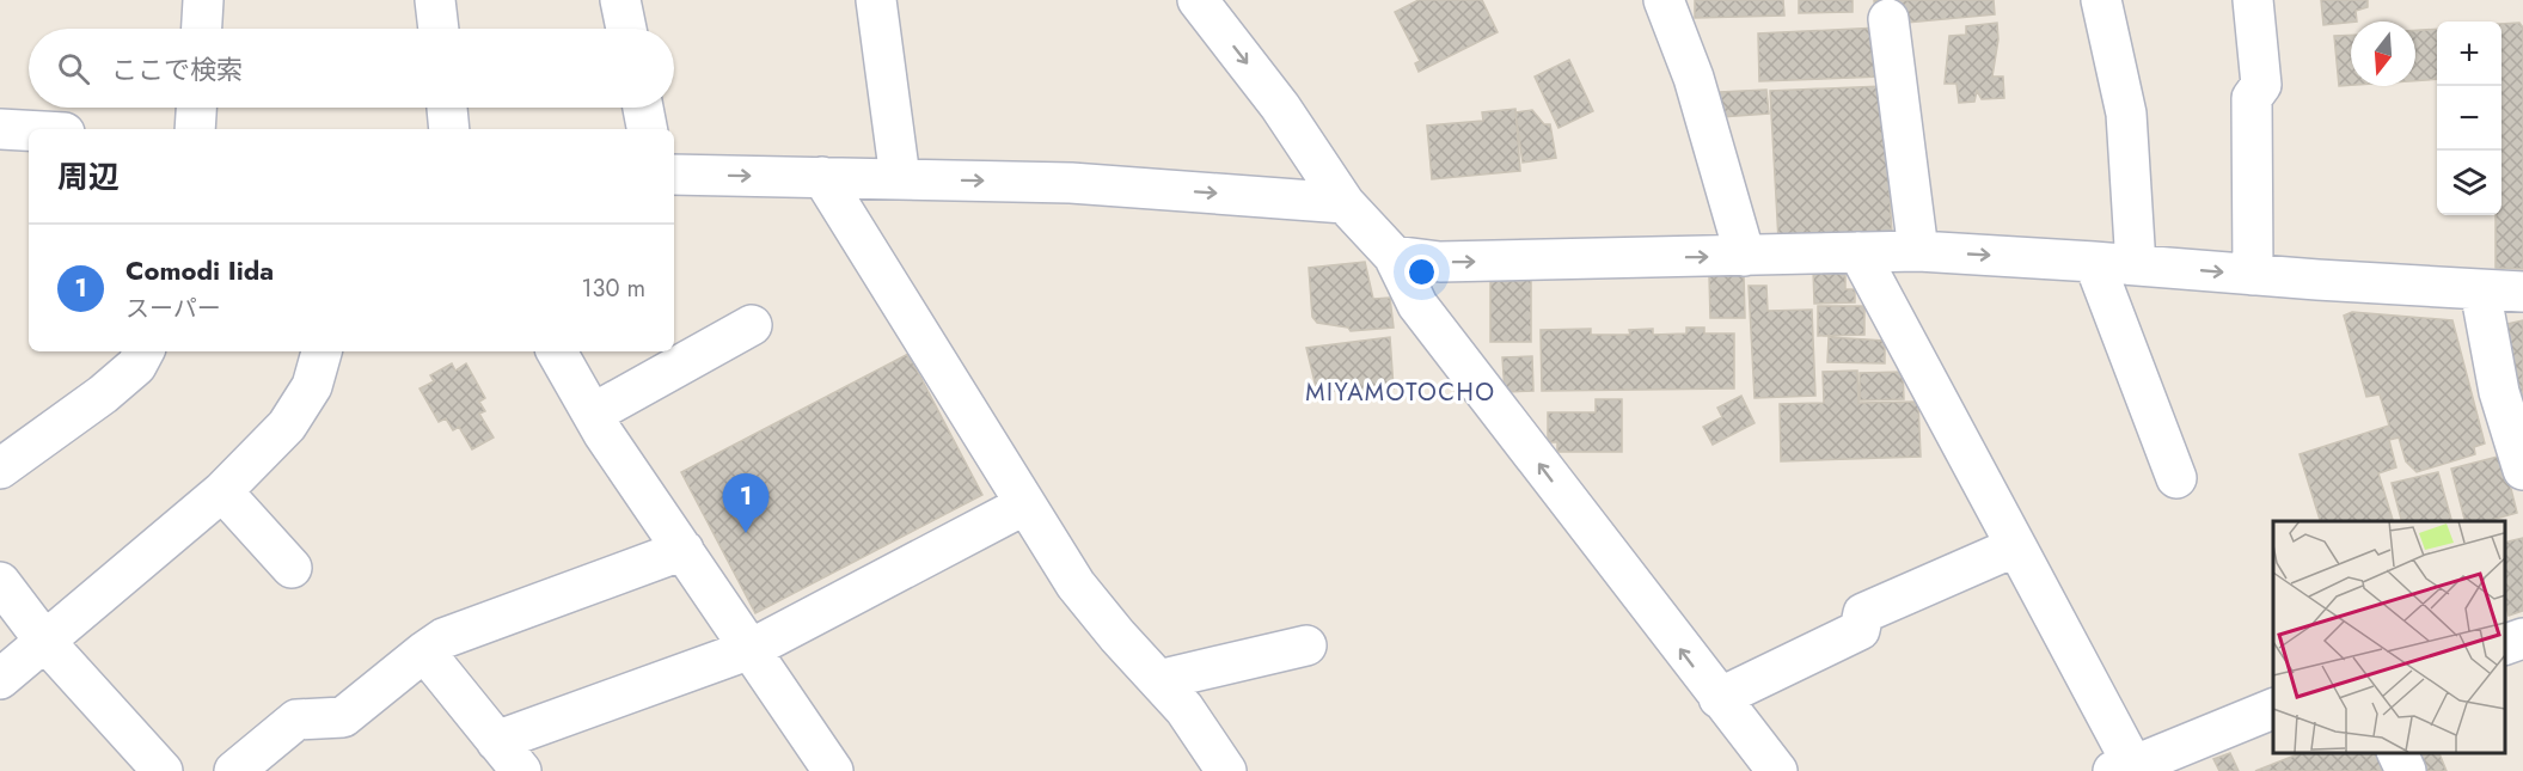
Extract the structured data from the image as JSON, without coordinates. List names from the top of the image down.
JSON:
{
  "districts": ["MIYAMOTOCHO"],
  "north": "bottom",
  "page": {
    "map_buttons": ["+", "−"],
    "search": "ここで検索",
    "heading": "周辺",
    "list": [
      {
        "mark": "1",
        "name": "Comodi Iida",
        "note": "スーパー",
        "value": "130 m"
      }
    ],
    "pins": "1"
  }
}
